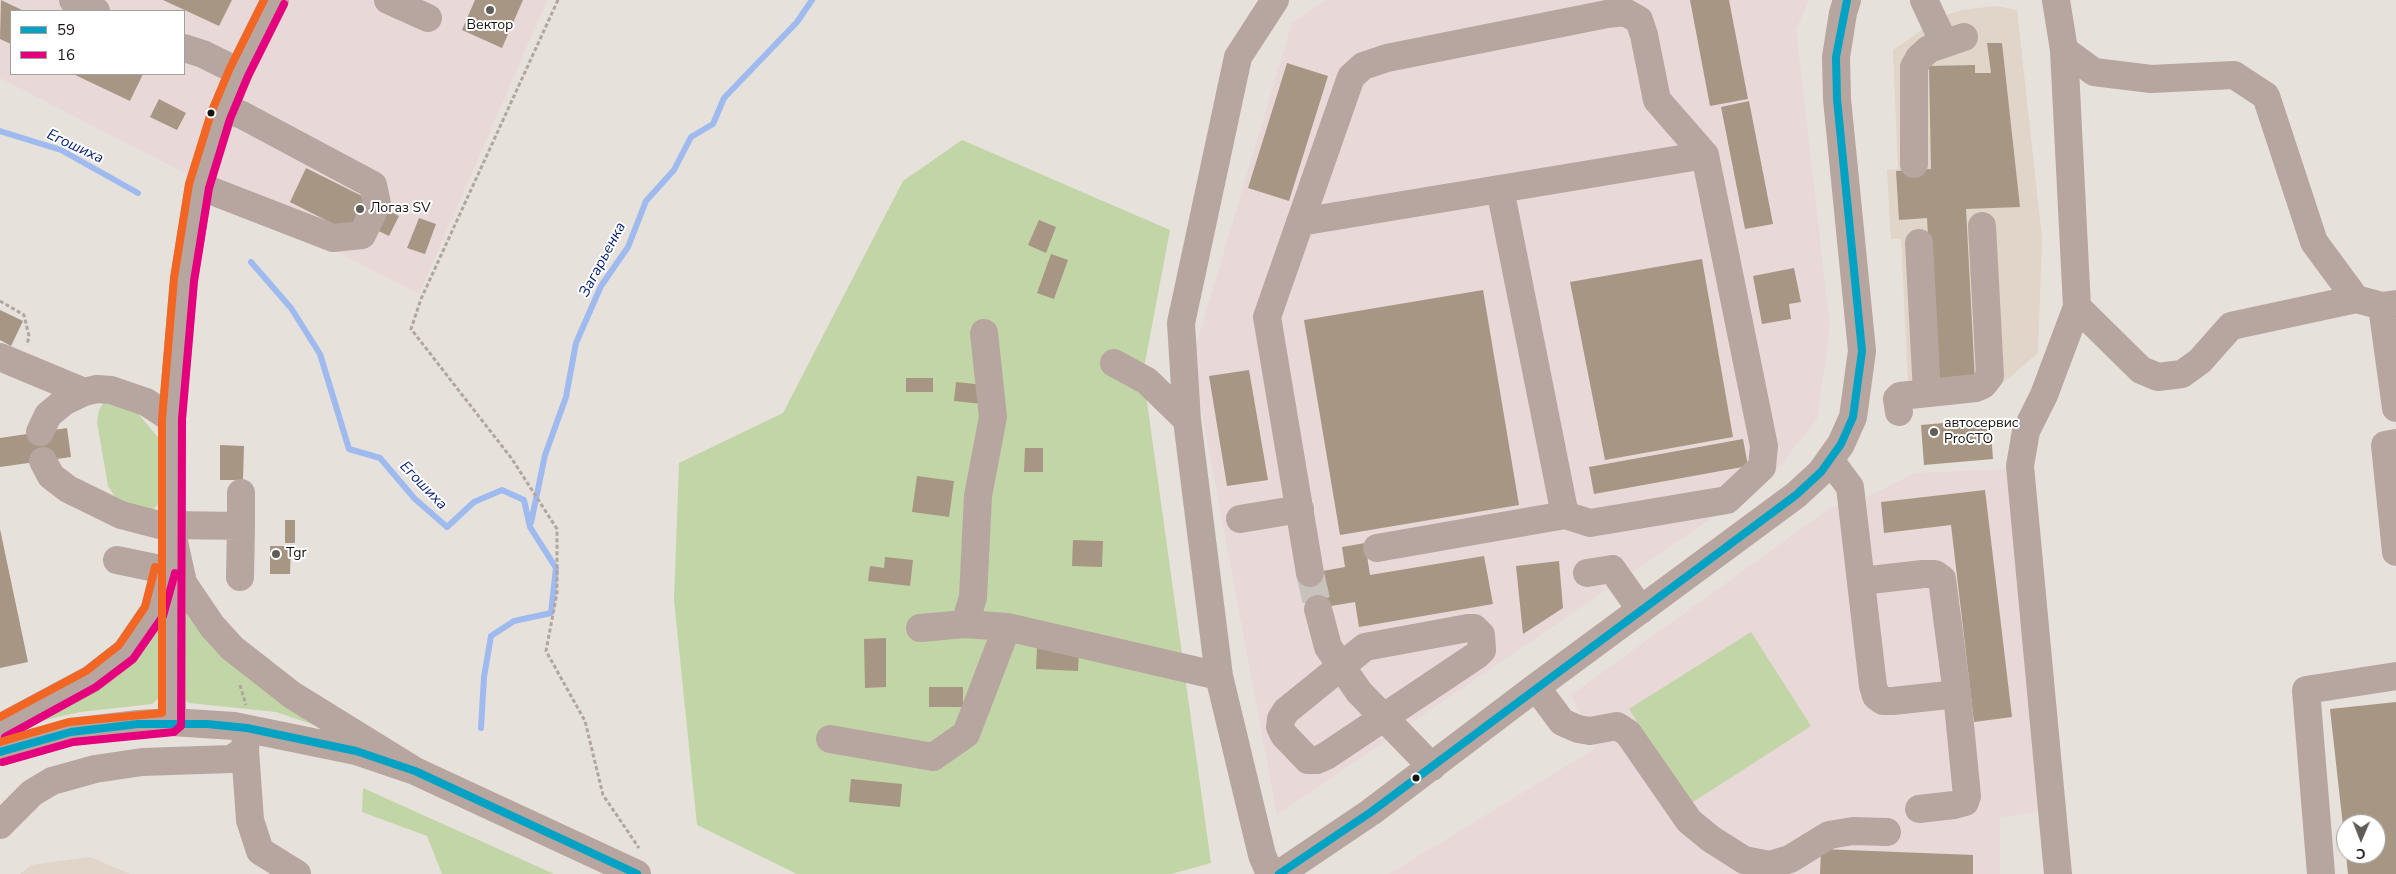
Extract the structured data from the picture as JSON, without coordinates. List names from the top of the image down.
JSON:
{
  "water": ["Егошиха", "Загарьенка"],
  "places": [
    "Вектор",
    "Логаз SV",
    "автосервис ProСТО",
    "Tgr"
  ],
  "lines": ["transit line 59", "transit line 16"],
  "legend": ["59", "16"],
  "north": "bottom"
}
